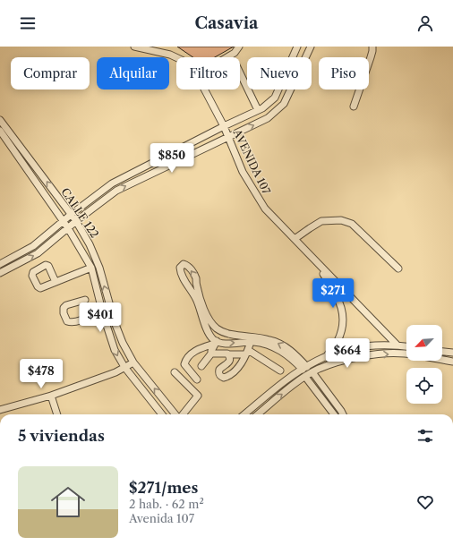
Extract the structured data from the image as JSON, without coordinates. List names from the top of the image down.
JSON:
{
  "streets": {
    "street": ["AVENIDA 107", "CALLE 122"]
  },
  "north": "bottom left",
  "page": {
    "header": "Casavia",
    "chip": [
      "Comprar",
      "Alquilar",
      "Filtros",
      "Nuevo",
      "Piso"
    ],
    "price": [
      "$850",
      "$271",
      "$401",
      "$664",
      "$478"
    ],
    "heading": "5 viviendas",
    "list": [
      {
        "name": "$271/mes",
        "note": "2 hab. · 62 m² · Avenida 107"
      }
    ]
  }
}
